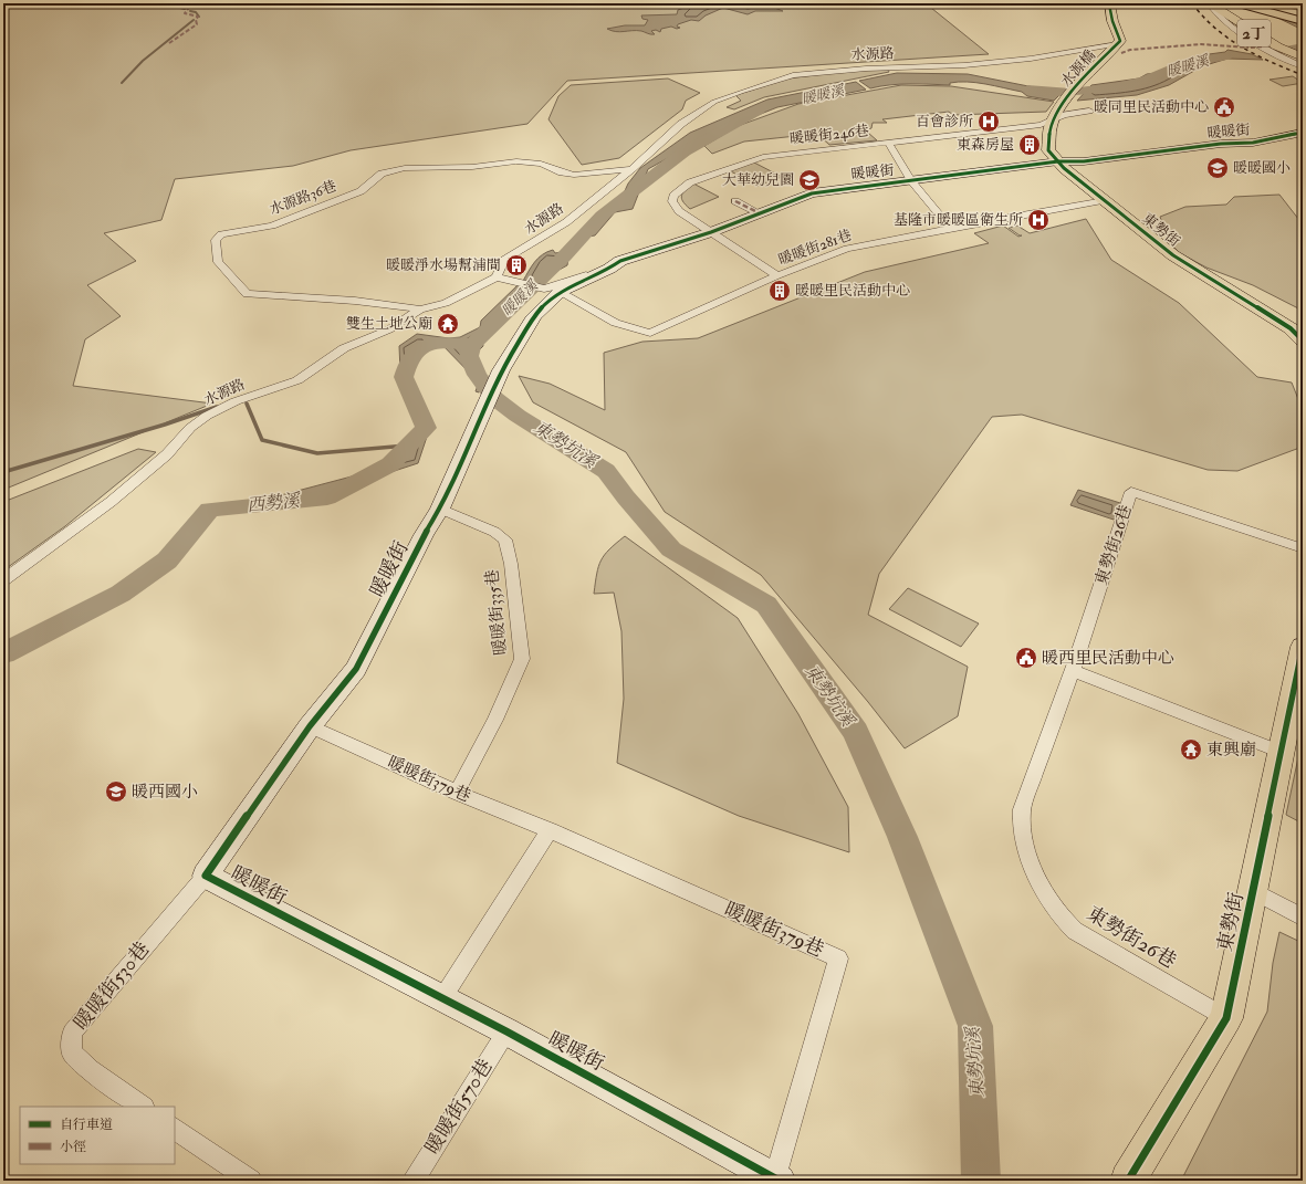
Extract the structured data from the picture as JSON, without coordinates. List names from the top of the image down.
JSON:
{
  "streets": {
    "main road": ["2丁", "水源橋", "東勢街"],
    "street": [
      "水源路",
      "暖暖街",
      "暖暖街246巷",
      "水源路36巷",
      "暖暖街281巷",
      "東勢街26巷",
      "暖暖街335巷",
      "暖暖街379巷",
      "暖暖街530巷",
      "暖暖街570巷"
    ]
  },
  "crossings": [
    ["水源路", "水源橋"],
    ["水源路", "水源路36巷"],
    ["水源橋", "暖暖街246巷"],
    ["水源橋", "東勢街"],
    ["暖暖街", "暖暖街246巷"],
    ["暖暖街", "東勢街"],
    ["暖暖街", "暖暖街281巷"],
    ["暖暖街", "暖暖街335巷"],
    ["暖暖街", "暖暖街379巷"],
    ["暖暖街", "暖暖街530巷"],
    ["暖暖街", "暖暖街570巷"],
    ["暖暖街246巷", "東勢街"],
    ["東勢街", "暖暖街281巷"],
    ["東勢街", "東勢街26巷"],
    ["暖暖街335巷", "暖暖街379巷"]
  ],
  "water": ["暖暖溪", "東勢坑溪", "西勢溪"],
  "places": {
    "public building": ["暖同里民活動中心", "暖西里民活動中心"],
    "hospital": ["百會診所", "基隆市暖暖區衛生所"],
    "building": ["東森房屋", "暖暖淨水場幫浦間", "暖暖里民活動中心"],
    "school or university": ["暖暖國小", "大華幼兒園", "暖西國小"],
    "temple": ["雙生土地公廟", "東興廟"]
  },
  "legend": ["自行車道", "小徑"]
}
